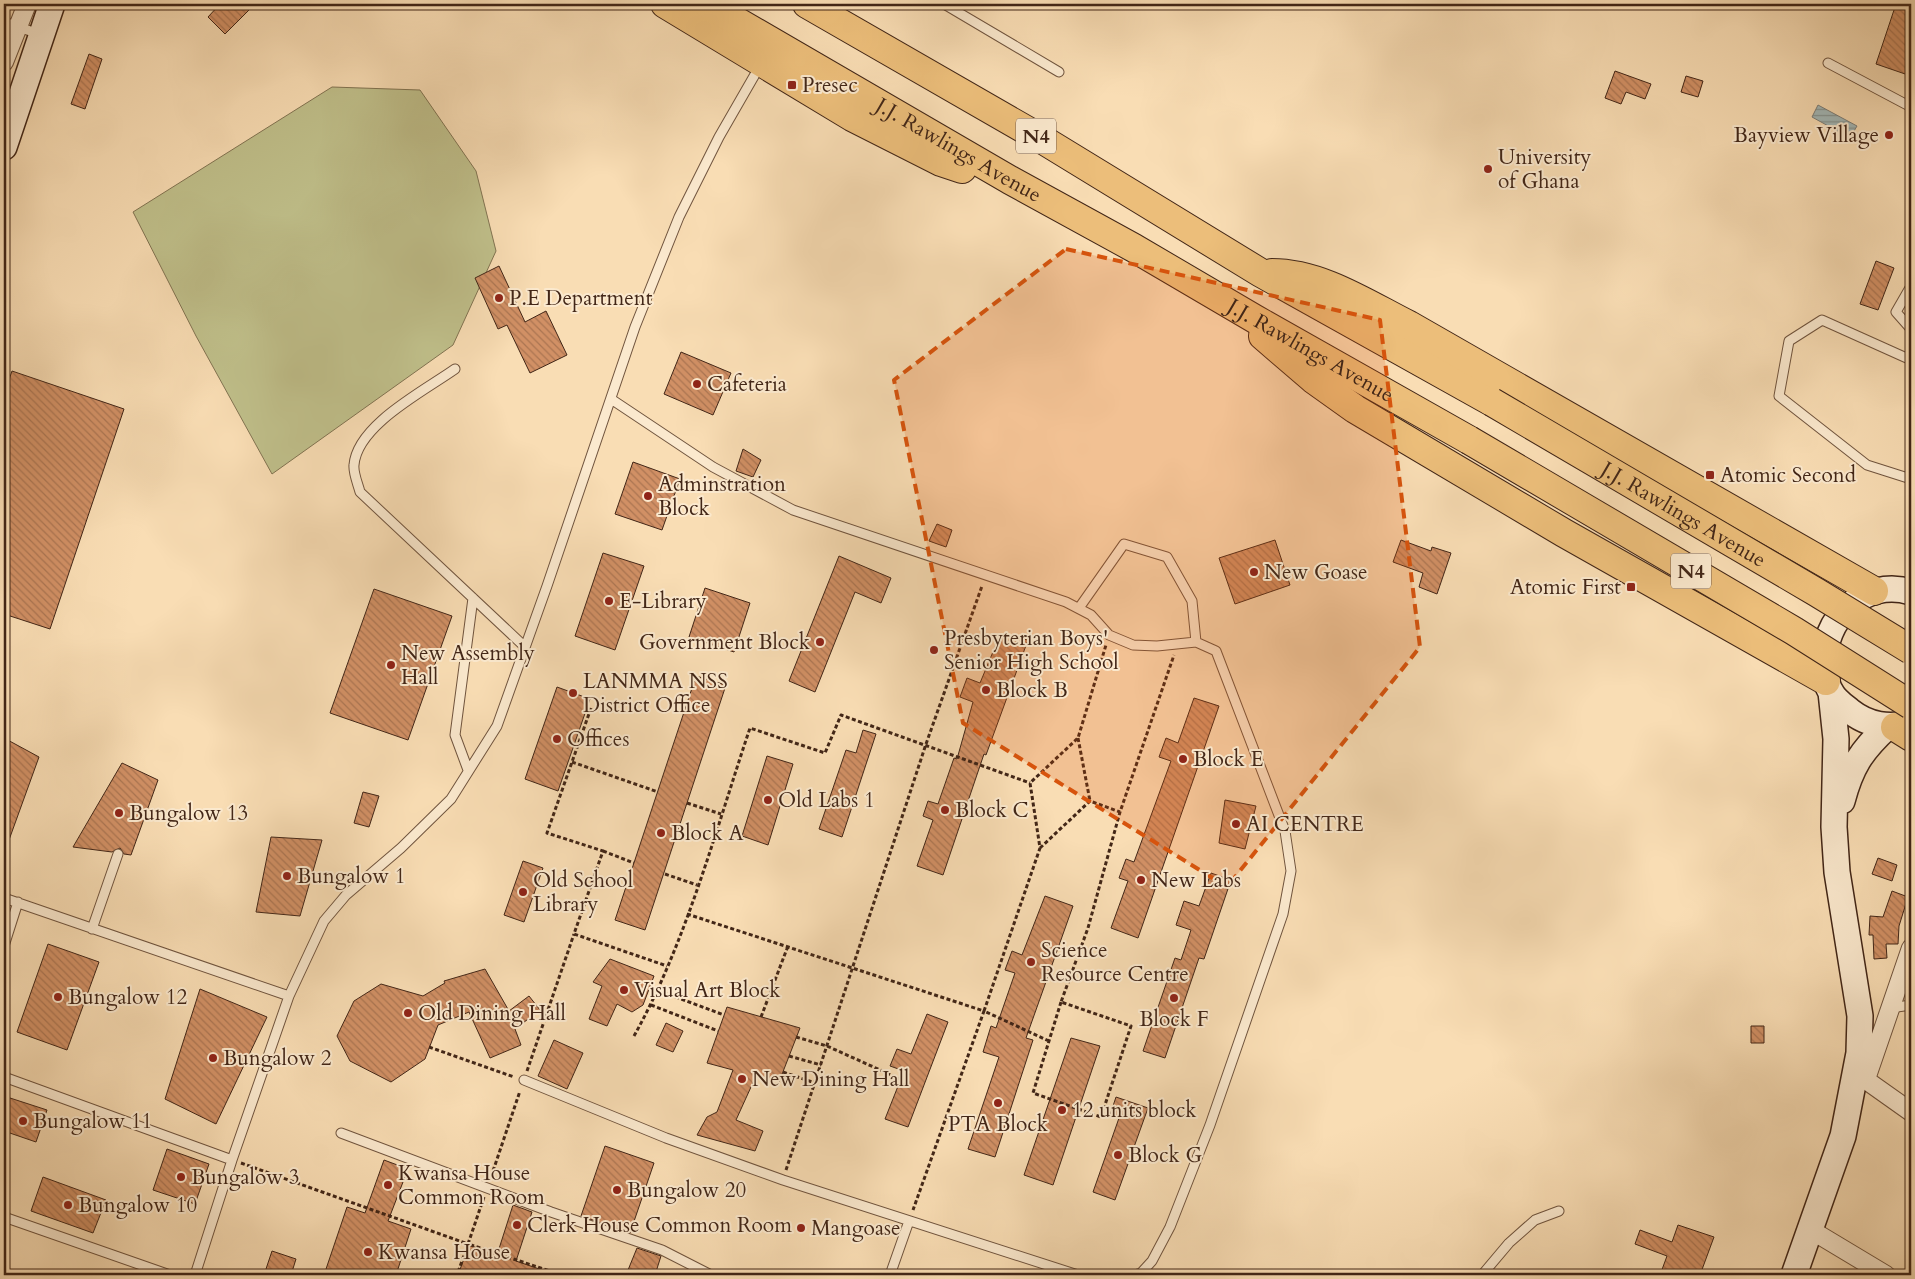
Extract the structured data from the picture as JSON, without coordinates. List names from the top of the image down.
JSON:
{
  "streets": {
    "highway": ["N4", "J.J. Rawlings Avenue"]
  },
  "places": {
    "transit": ["Presec", "Atomic Second", "Atomic First"],
    "other": [
      "Bayview Village",
      "University of Ghana",
      "P.E Department",
      "Cafeteria",
      "Adminstration Block",
      "New Goase",
      "E-Library",
      "Government Block",
      "Presbyterian Boys' Senior High School",
      "New Assembly Hall",
      "Block B",
      "LANMMA NSS District Office",
      "Offices",
      "Block E",
      "Old Labs 1",
      "Block C",
      "Bungalow 13",
      "AI CENTRE",
      "Block A",
      "Bungalow 1",
      "New Labs",
      "Old School Library",
      "Science Resource Centre",
      "Visual Art Block",
      "Bungalow 12",
      "Block F",
      "Old Dining Hall",
      "Bungalow 2",
      "New Dining Hall",
      "PTA Block",
      "12 units block",
      "Bungalow 11",
      "Block G",
      "Bungalow 3",
      "Kwansa House Common Room",
      "Bungalow 20",
      "Bungalow 10",
      "Clerk House Common Room",
      "Mangoase",
      "Kwansa House"
    ]
  }
}
